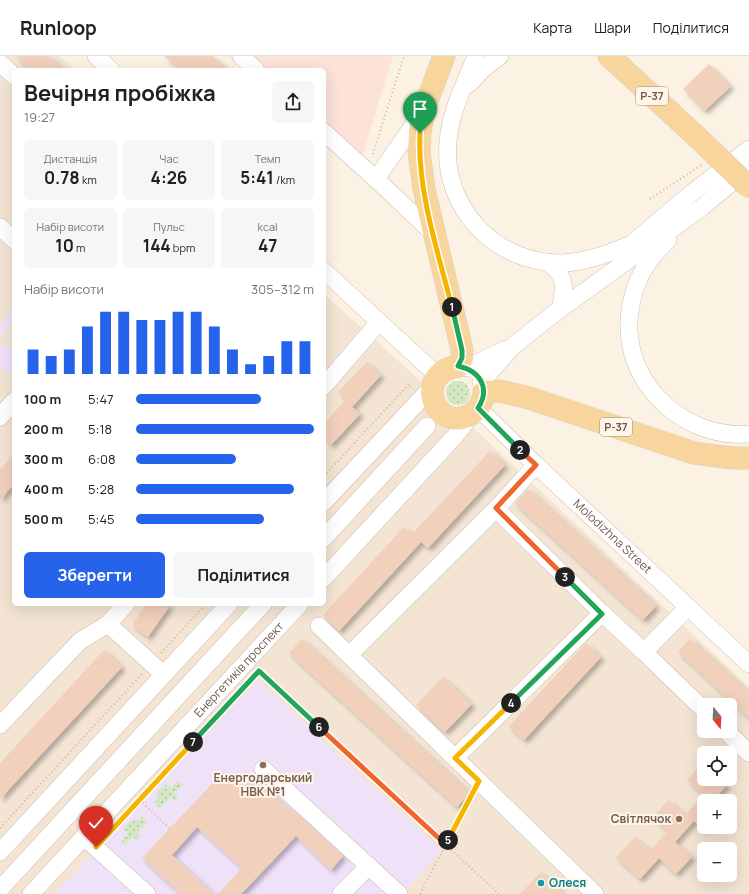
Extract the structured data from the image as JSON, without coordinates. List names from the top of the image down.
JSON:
{
  "streets": {
    "main road": ["Р-37"],
    "street": ["Molodizhna Street", "Енергетиків проспект"]
  },
  "crossings": [
    ["Р-37", "Molodizhna Street"]
  ],
  "places": ["Енергодарський НВК №1", "Світлячок", "Олеся"],
  "north": "bottom",
  "page": {
    "header": "Runloop",
    "nav": ["Карта", "Шари", "Поділитися"],
    "heading": ["Вечірня пробіжка", "19:27"],
    "stats": [
      ["Дистанція", "0.78 km"],
      ["Час", "4:26"],
      ["Темп", "5:41 /km"],
      ["Набір висоти", "10 m"],
      ["Пульс", "144 bpm"],
      ["kcal", "47"]
    ],
    "chart": ["Набір висоти", "305–312 m"],
    "pins": [
      "1",
      "2",
      "3",
      "4",
      "6",
      "7",
      "5"
    ],
    "list": [
      {
        "name": "100 m",
        "note": "5:47"
      },
      {
        "name": "200 m",
        "note": "5:18"
      },
      {
        "name": "300 m",
        "note": "6:08"
      },
      {
        "name": "400 m",
        "note": "5:28"
      },
      {
        "name": "500 m",
        "note": "5:45"
      }
    ],
    "buttons": ["Зберегти", "Поділитися"],
    "map_buttons": ["+", "−"]
  }
}
